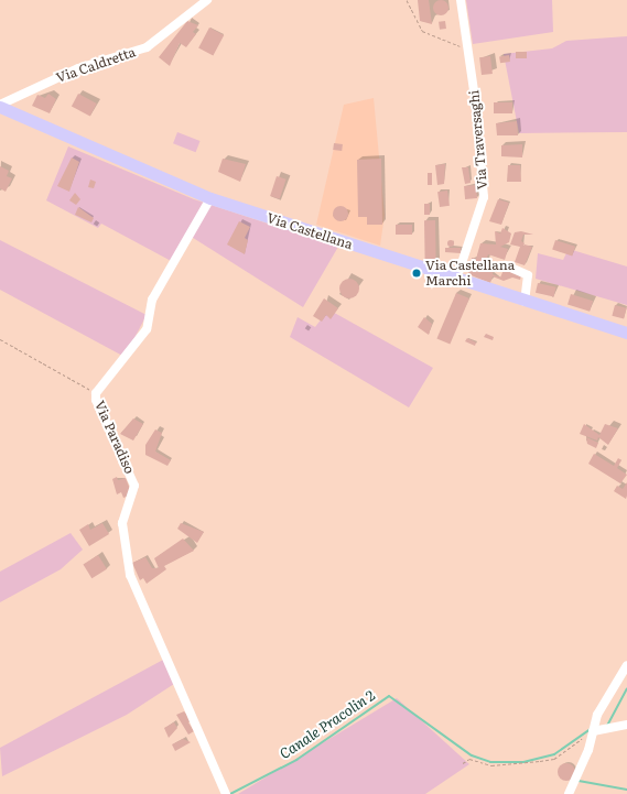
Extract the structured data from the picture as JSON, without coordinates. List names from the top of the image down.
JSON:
{
  "streets": {
    "main road": ["Via Castellana"],
    "street": ["Via Caldretta", "Via Traversaghi", "Via Paradiso"]
  },
  "crossings": [
    ["Via Caldretta", "Via Castellana"],
    ["Via Traversaghi", "Via Castellana"],
    ["Via Castellana", "Via Paradiso"]
  ],
  "water": ["Canale Pracolin 2"],
  "places": ["Via Castellana Marchi"]
}
